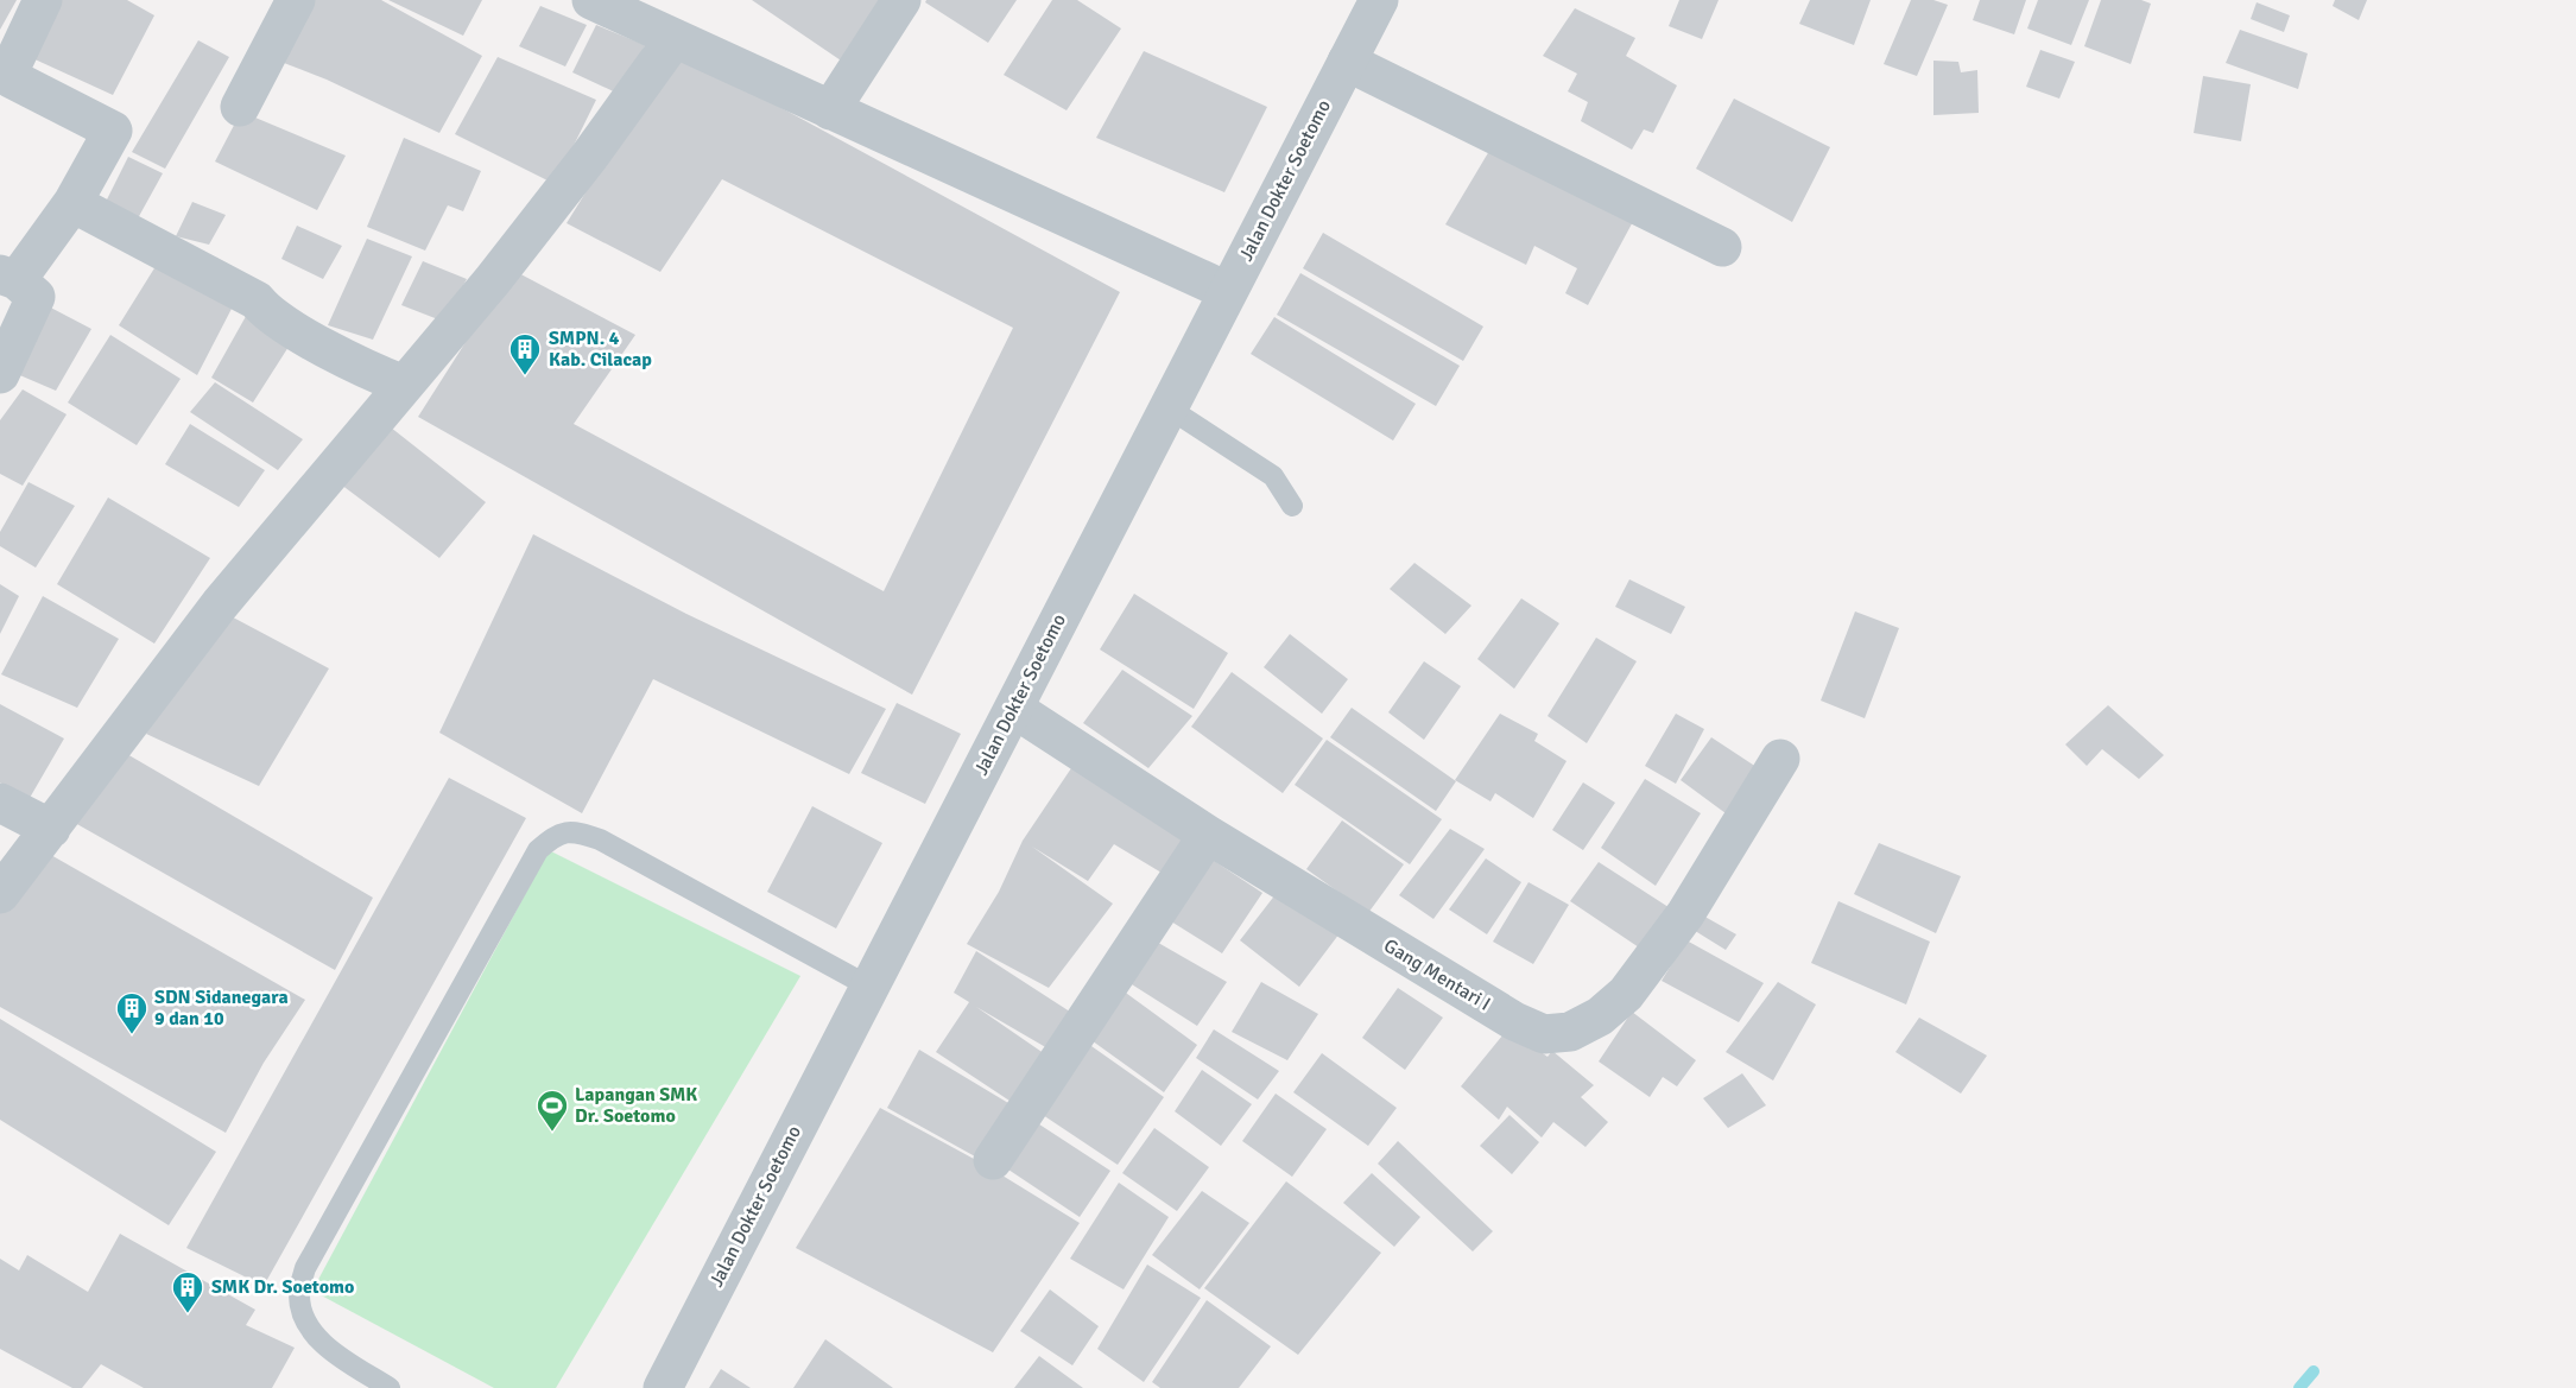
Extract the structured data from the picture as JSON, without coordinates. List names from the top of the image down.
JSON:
{
  "streets": {
    "street": ["Jalan Dokter Soetomo", "Gang Mentari I"]
  },
  "crossings": [
    ["Jalan Dokter Soetomo", "Gang Mentari I"]
  ],
  "places": {
    "building": ["SMPN. 4 Kab. Cilacap", "SDN Sidanegara 9 dan 10", "SMK Dr. Soetomo"],
    "sports": ["Lapangan SMK Dr. Soetomo"]
  }
}
